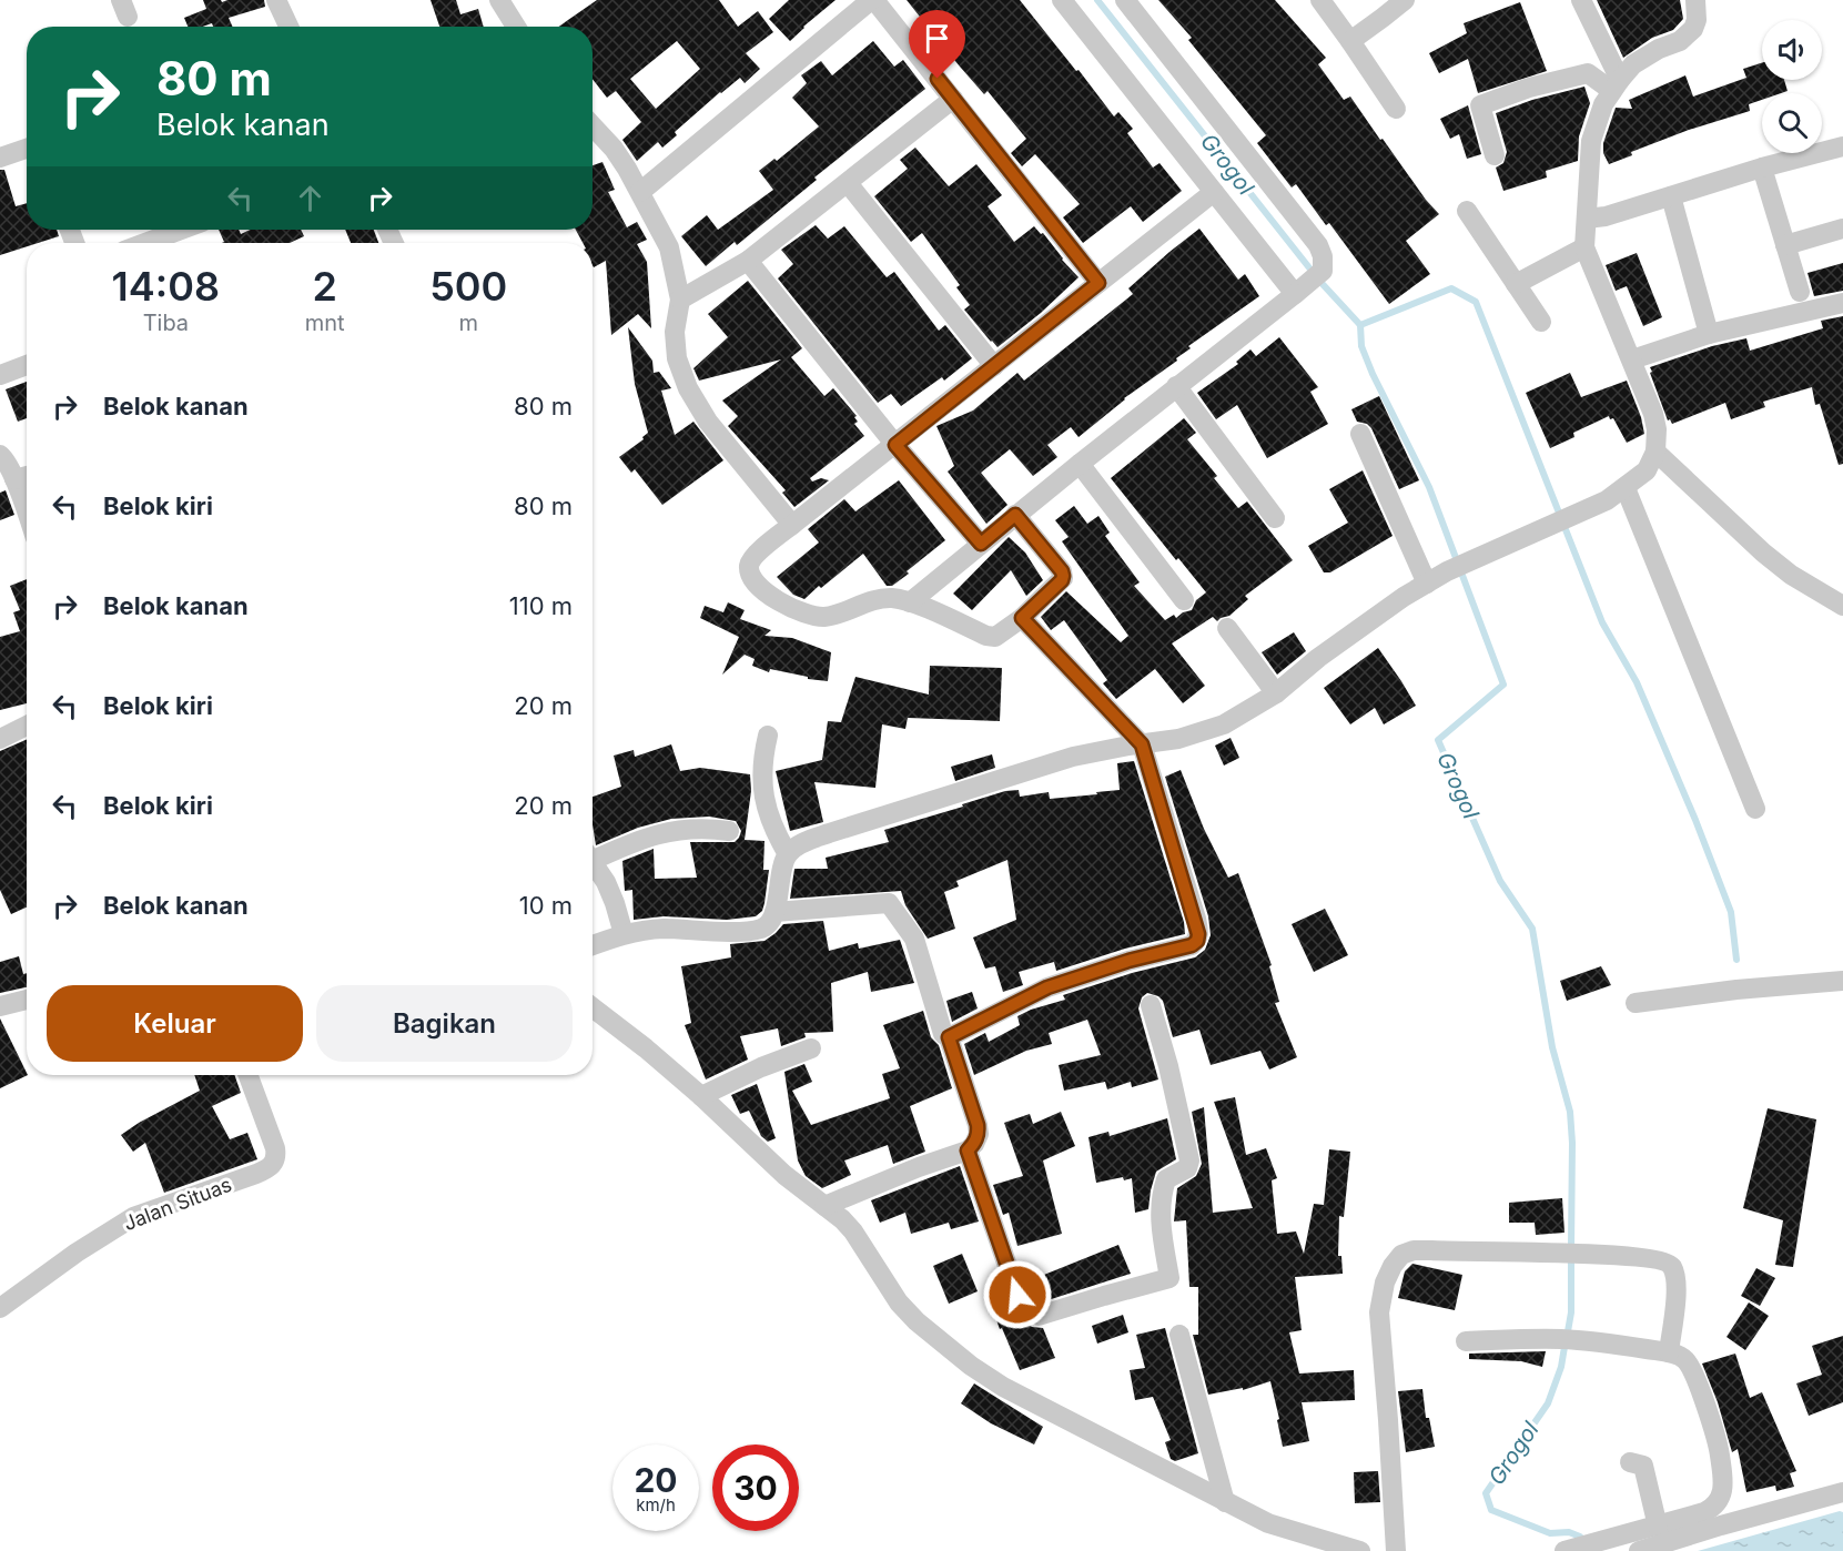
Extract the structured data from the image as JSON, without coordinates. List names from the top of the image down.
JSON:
{
  "streets": {
    "street": ["Jalan Situas"]
  },
  "water": ["Grogol"],
  "page": {
    "turn": ["80 m", "Belok kanan"],
    "eta": [
      "14:08",
      "Tiba",
      "2",
      "mnt",
      "500",
      "m"
    ],
    "list": [
      {
        "name": "Belok kanan",
        "value": "80 m"
      },
      {
        "name": "Belok kiri",
        "value": "80 m"
      },
      {
        "name": "Belok kanan",
        "value": "110 m"
      },
      {
        "name": "Belok kiri",
        "value": "20 m"
      },
      {
        "name": "Belok kiri",
        "value": "20 m"
      },
      {
        "name": "Belok kanan",
        "value": "10 m"
      }
    ],
    "buttons": ["Keluar", "Bagikan"],
    "speed": "20 km/h",
    "limit": "30"
  }
}
